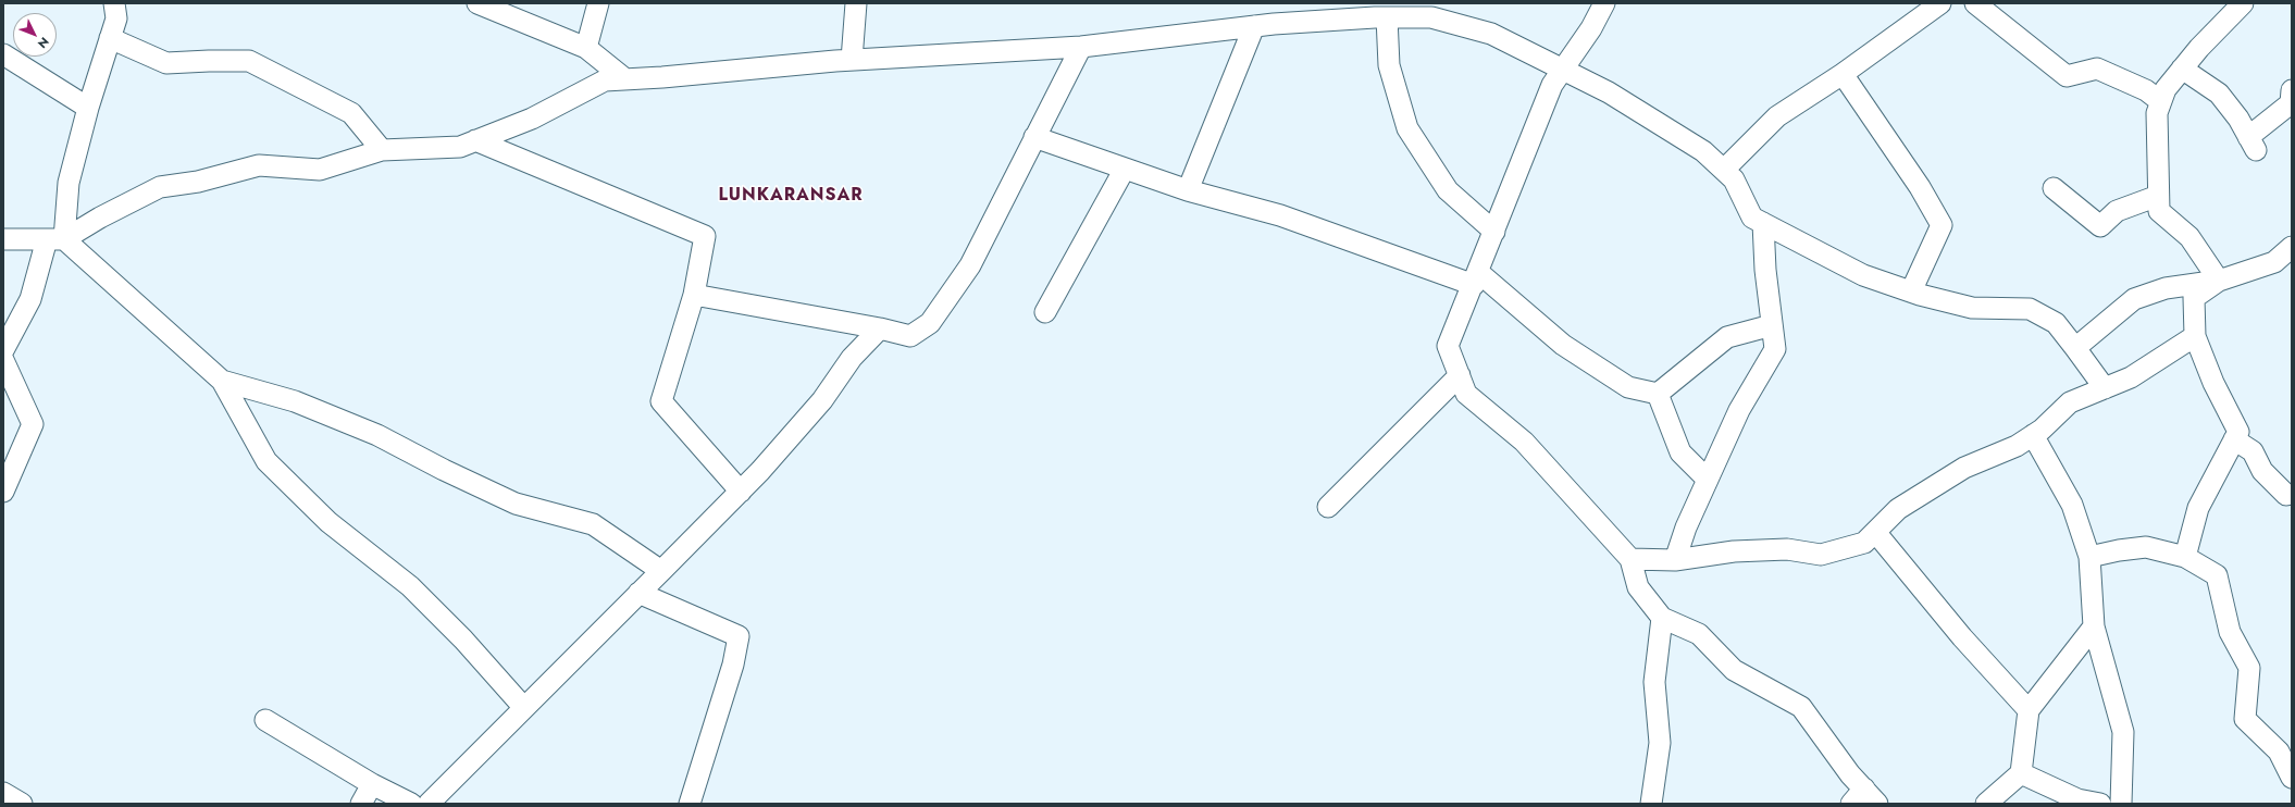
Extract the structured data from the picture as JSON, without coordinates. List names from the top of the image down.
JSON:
{
  "districts": ["LUNKARANSAR"],
  "north": "bottom right"
}
